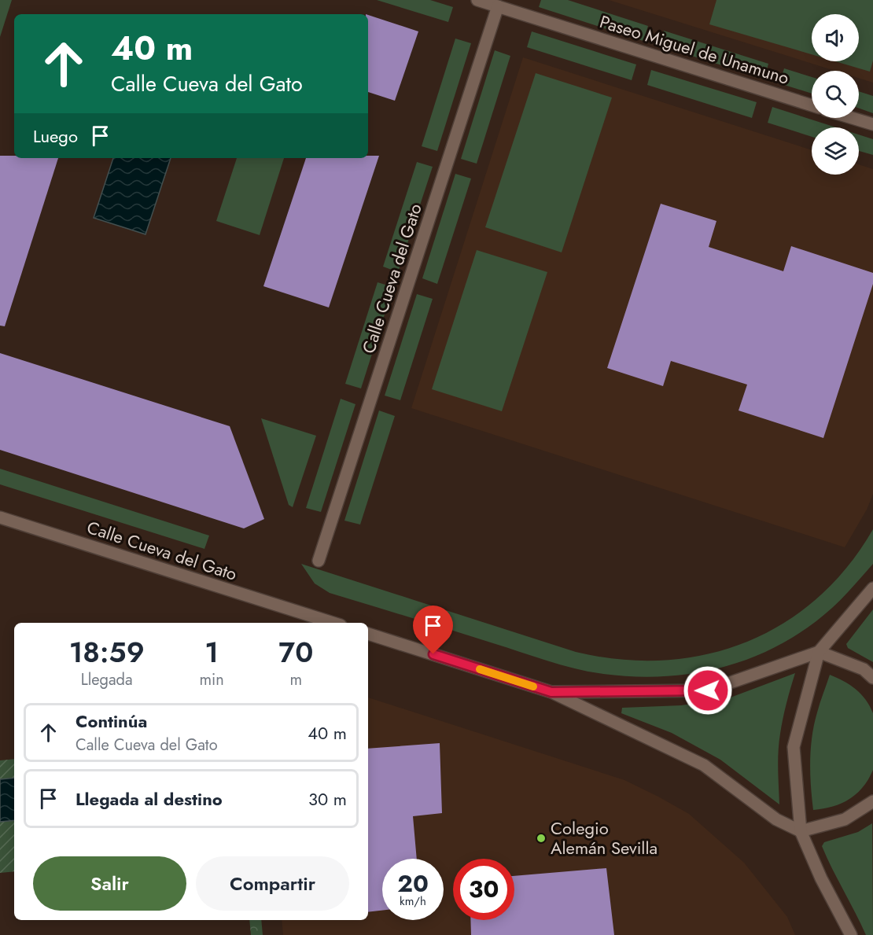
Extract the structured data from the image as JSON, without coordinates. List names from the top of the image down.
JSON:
{
  "streets": {
    "street": ["Paseo Miguel de Unamuno", "Calle Cueva del Gato"]
  },
  "crossings": [
    ["Paseo Miguel de Unamuno", "Calle Cueva del Gato"]
  ],
  "places": ["Colegio Alemán Sevilla"],
  "page": {
    "turn": ["40 m", "Calle Cueva del Gato"],
    "then": "Luego",
    "eta": [
      "18:59",
      "Llegada",
      "1",
      "min",
      "70",
      "m"
    ],
    "list": [
      {
        "name": "Continúa",
        "note": "Calle Cueva del Gato",
        "value": "40 m"
      },
      {
        "name": "Llegada al destino",
        "value": "30 m"
      }
    ],
    "buttons": ["Salir", "Compartir"],
    "speed": "20 km/h",
    "limit": "30"
  }
}
